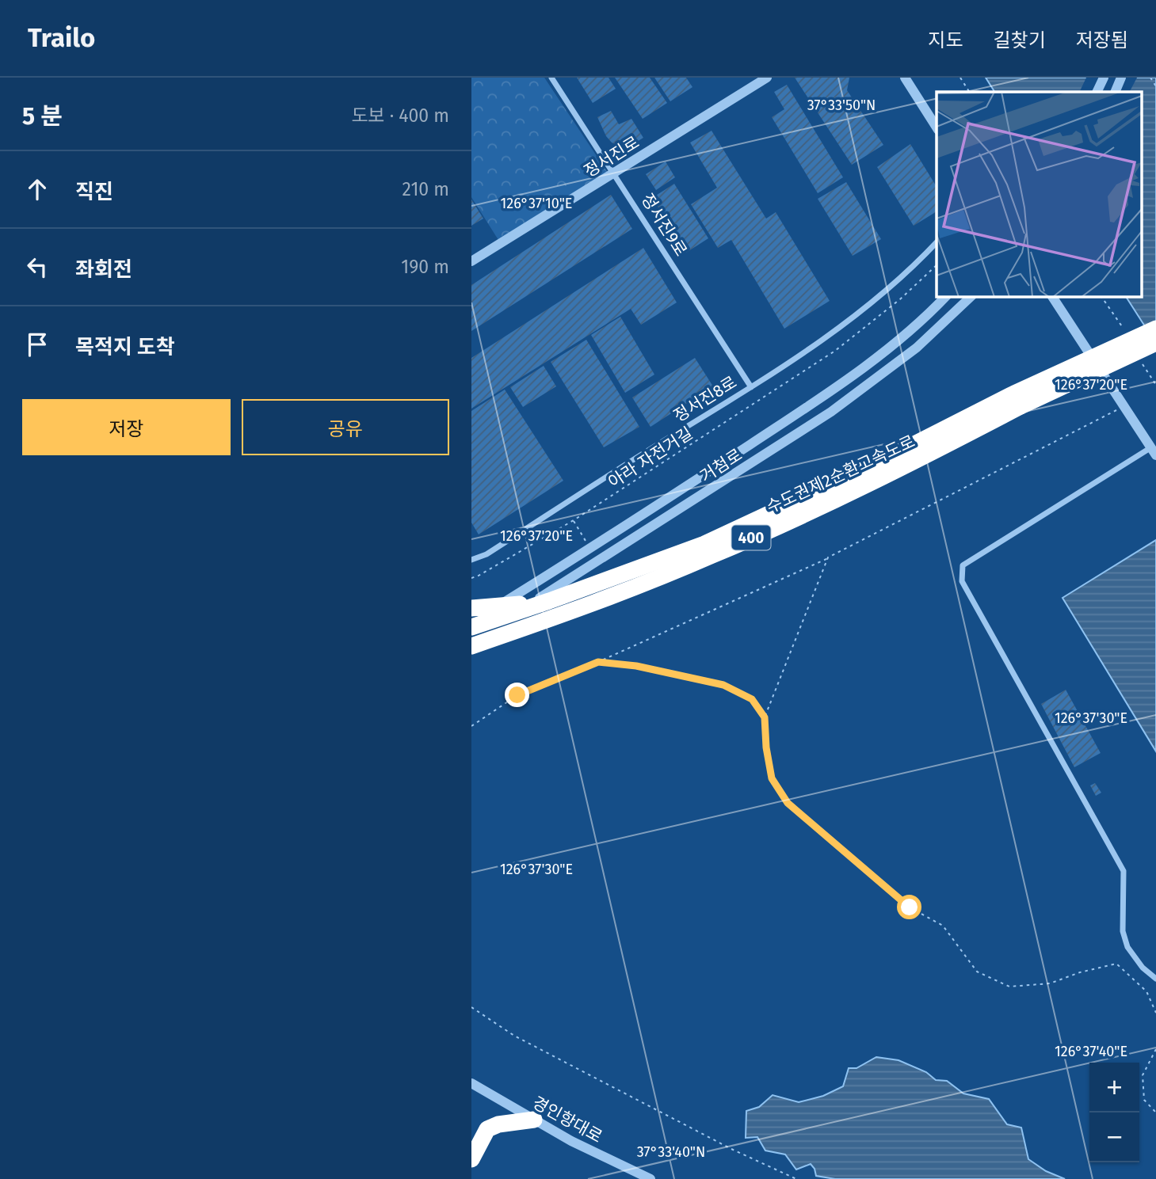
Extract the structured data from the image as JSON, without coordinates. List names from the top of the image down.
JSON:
{
  "streets": {
    "highway": ["수도권제2순환고속도로", "400"],
    "street": [
      "정서진로",
      "정서진9로",
      "정서진8로",
      "거첨로",
      "경인항대로"
    ],
    "path": ["아라 자전거길"]
  },
  "crossings": [
    ["정서진로", "정서진9로"],
    ["정서진9로", "정서진8로"]
  ],
  "page": {
    "header": "Trailo",
    "nav": ["지도", "길찾기", "저장됨"],
    "heading": ["5 분", "도보 · 400 m"],
    "list": [
      ["직진", "210 m"],
      ["좌회전", "190 m"],
      "목적지 도착"
    ],
    "buttons": ["저장", "공유"],
    "map_buttons": ["+", "−"]
  },
  "coordinates": [
    "37°33'50\"N",
    "126°37'10\"E",
    "126°37'20\"E",
    "126°37'30\"E",
    "126°37'40\"E",
    "37°33'40\"N"
  ]
}
